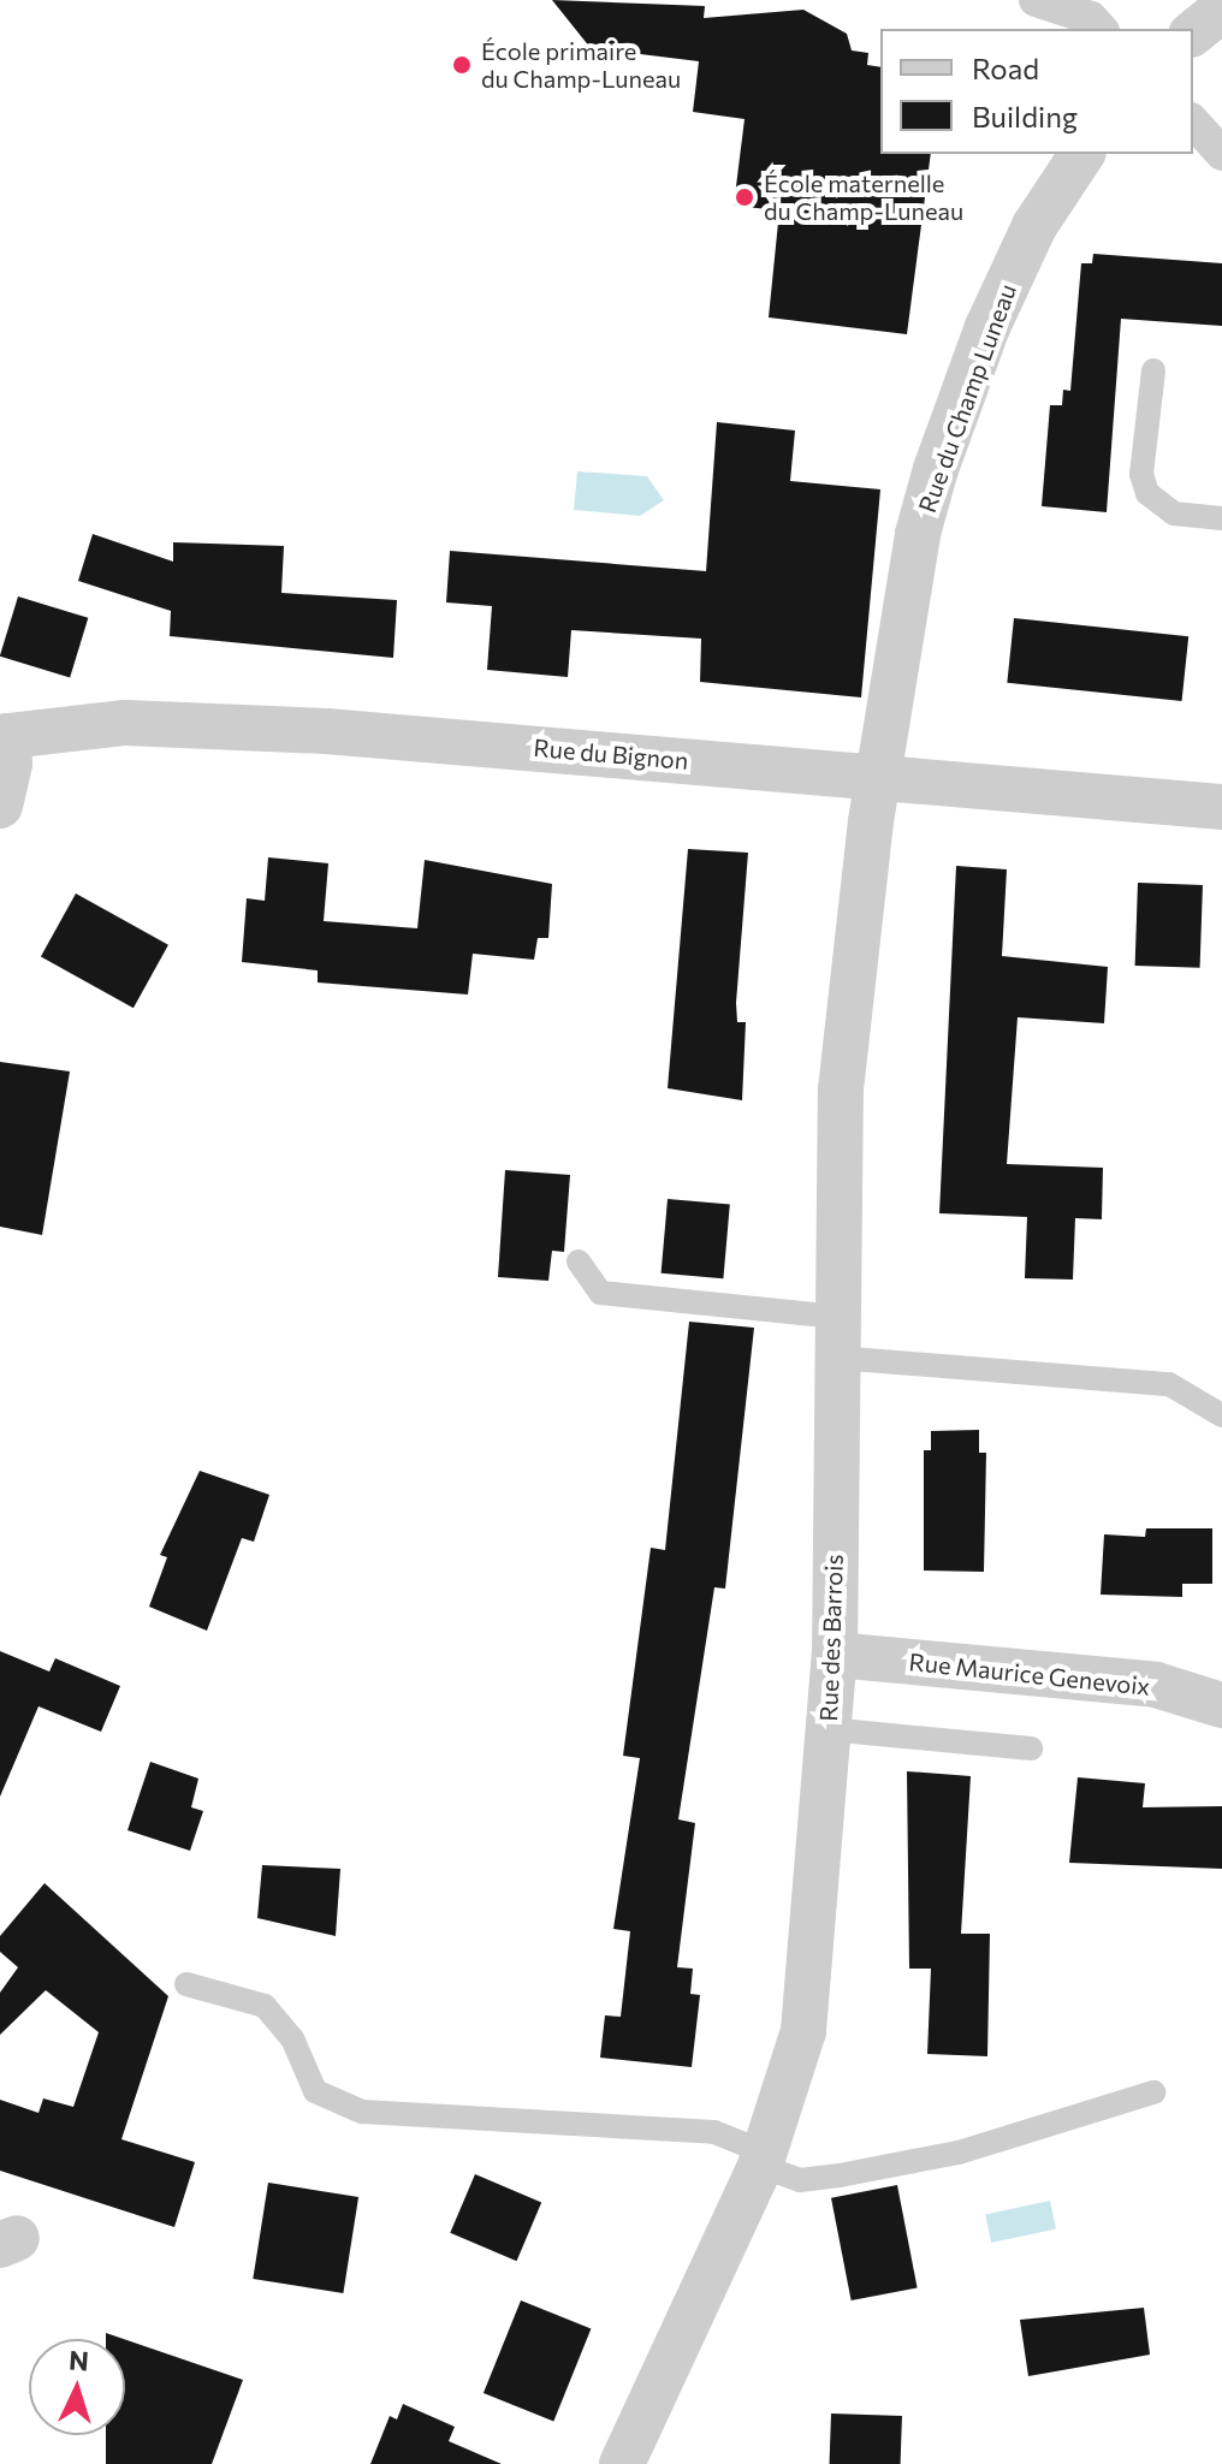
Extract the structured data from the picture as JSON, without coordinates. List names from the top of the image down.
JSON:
{
  "streets": {
    "street": [
      "Rue du Champ Luneau",
      "Rue du Bignon",
      "Rue des Barrois",
      "Rue Maurice Genevoix"
    ]
  },
  "crossings": [
    ["Rue du Champ Luneau", "Rue du Bignon"],
    ["Rue du Champ Luneau", "Rue des Barrois"],
    ["Rue du Bignon", "Rue des Barrois"],
    ["Rue des Barrois", "Rue Maurice Genevoix"]
  ],
  "places": ["École primaire du Champ-Luneau", "École maternelle du Champ-Luneau"],
  "legend": ["Road", "Building"],
  "north": "top"
}
